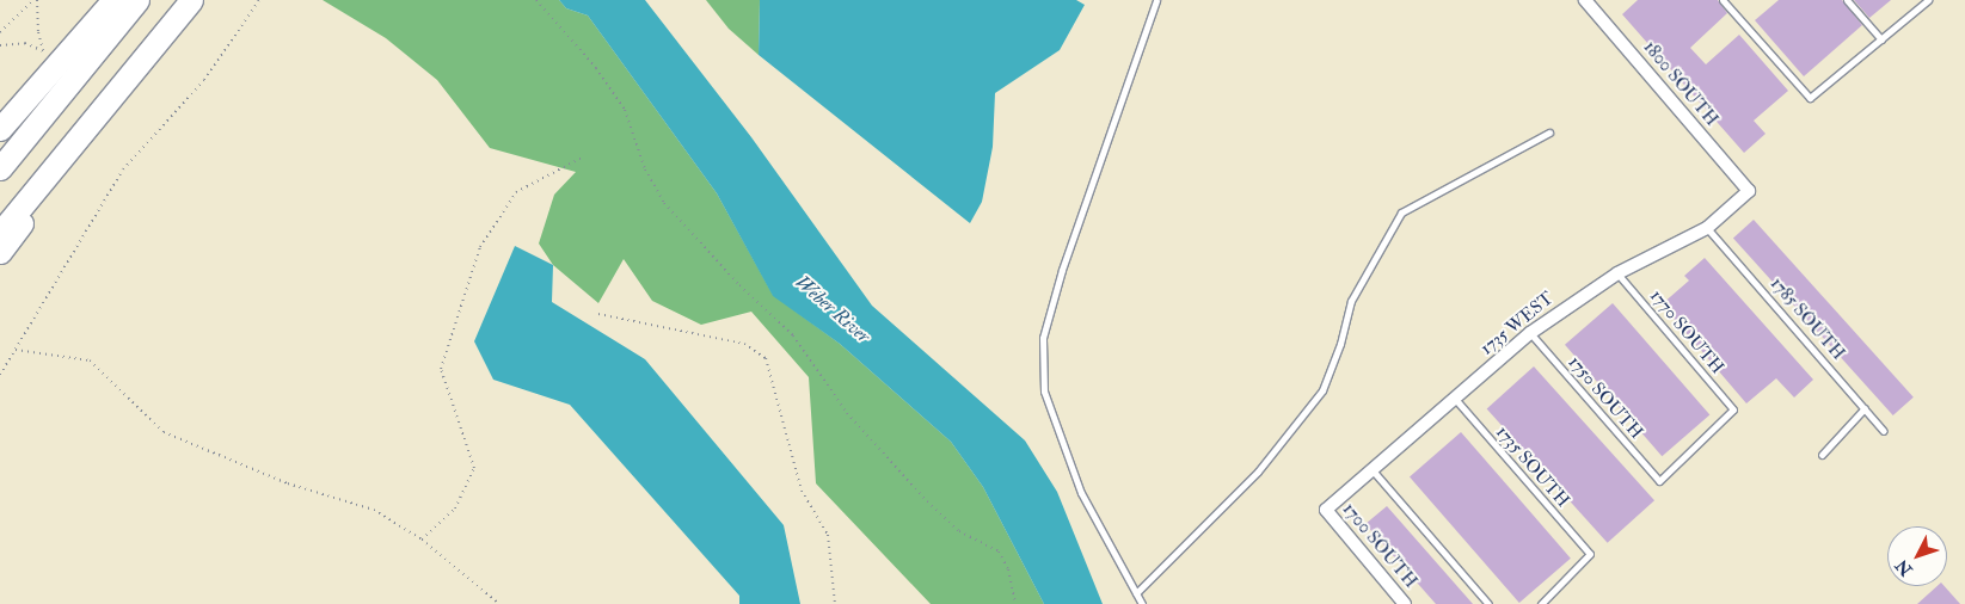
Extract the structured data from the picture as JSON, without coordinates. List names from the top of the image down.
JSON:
{
  "streets": {
    "street": ["1800 SOUTH", "1735 WEST", "1700 SOUTH"],
    "lane": [
      "1785 SOUTH",
      "1770 SOUTH",
      "1750 SOUTH",
      "1735 SOUTH"
    ]
  },
  "crossings": [
    ["1800 SOUTH", "1735 WEST"],
    ["1785 SOUTH", "1735 WEST"],
    ["1735 WEST", "1770 SOUTH"],
    ["1735 WEST", "1750 SOUTH"],
    ["1735 WEST", "1735 SOUTH"],
    ["1735 WEST", "1700 SOUTH"],
    ["1770 SOUTH", "1750 SOUTH"]
  ],
  "water": ["Weber River"],
  "north": "bottom left"
}
